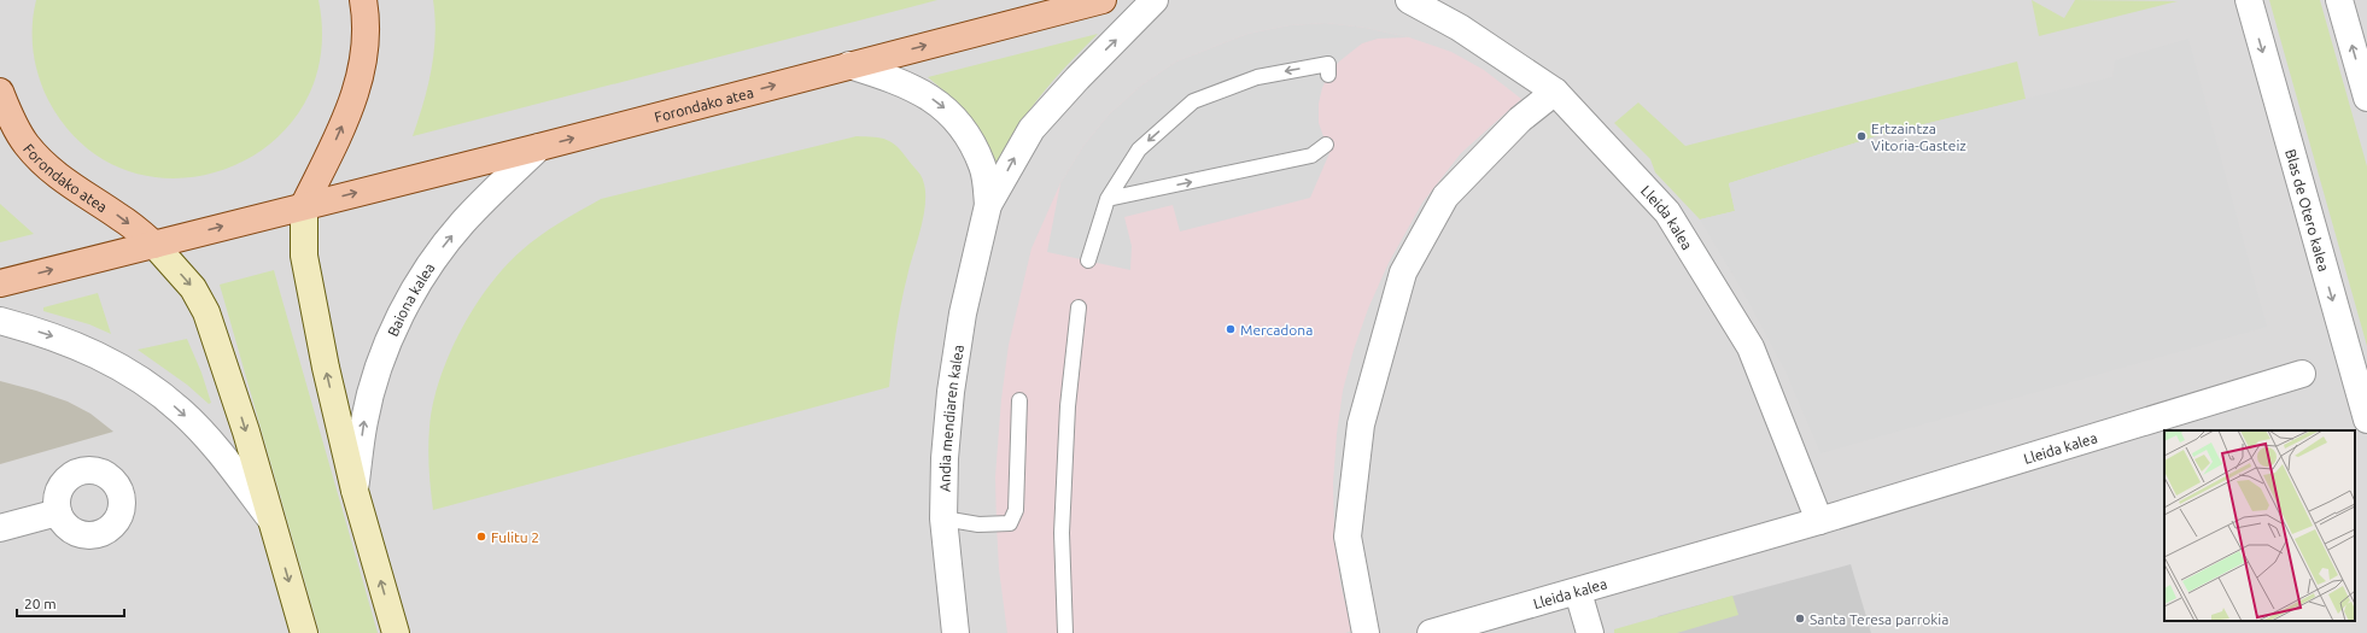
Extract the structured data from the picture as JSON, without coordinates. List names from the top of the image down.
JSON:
{
  "streets": {
    "main road": ["Forondako atea"],
    "street": [
      "Blas de Otero kalea",
      "Lleida kalea",
      "Baiona kalea",
      "Andia mendiaren kalea"
    ]
  },
  "crossings": [
    ["Forondako atea", "Baiona kalea"],
    ["Forondako atea", "Andia mendiaren kalea"]
  ],
  "one_way": ["Forondako atea", "Blas de Otero kalea", "Baiona kalea"],
  "places": [
    "Ertzaintza Vitoria-Gasteiz",
    "Mercadona",
    "Fulitu 2",
    "Santa Teresa parrokia"
  ],
  "scale_bar": "20 m"
}
